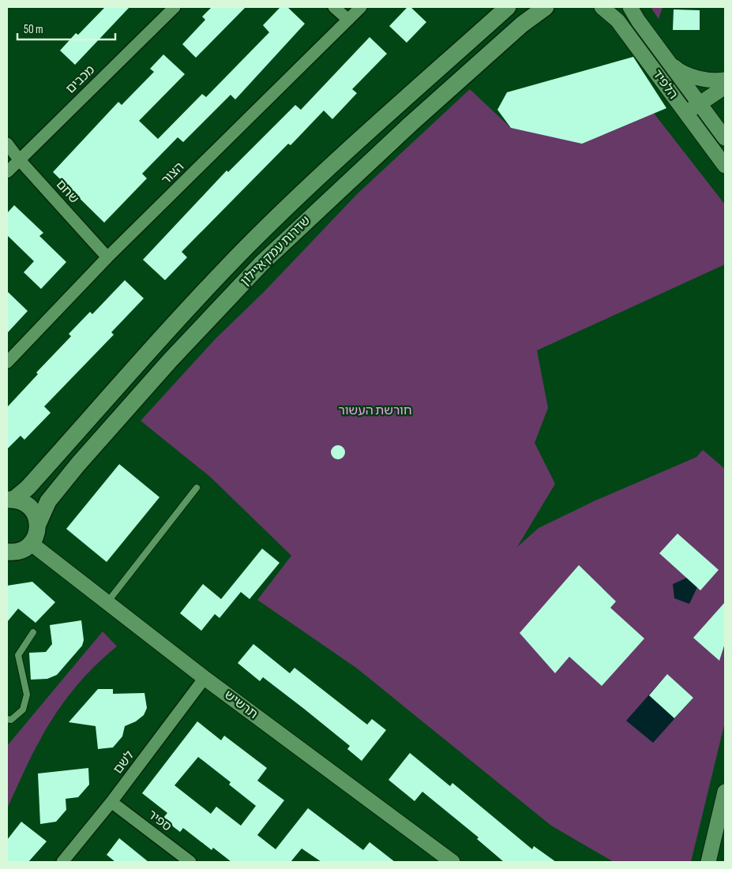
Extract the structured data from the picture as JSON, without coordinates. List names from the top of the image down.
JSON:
{
  "streets": {
    "main road": ["שדרות עמק איילון"],
    "street": [
      "מכבים",
      "הלפיד",
      "הצור",
      "שחם",
      "תרשיש",
      "לשם",
      "ספיר"
    ]
  },
  "crossings": [
    ["מכבים", "שחם"],
    ["הצור", "שחם"],
    ["שדרות עמק איילון", "תרשיש"],
    ["תרשיש", "לשם"],
    ["לשם", "ספיר"]
  ],
  "parks": ["חורשת העשור"],
  "scale_bar": "50 m"
}
